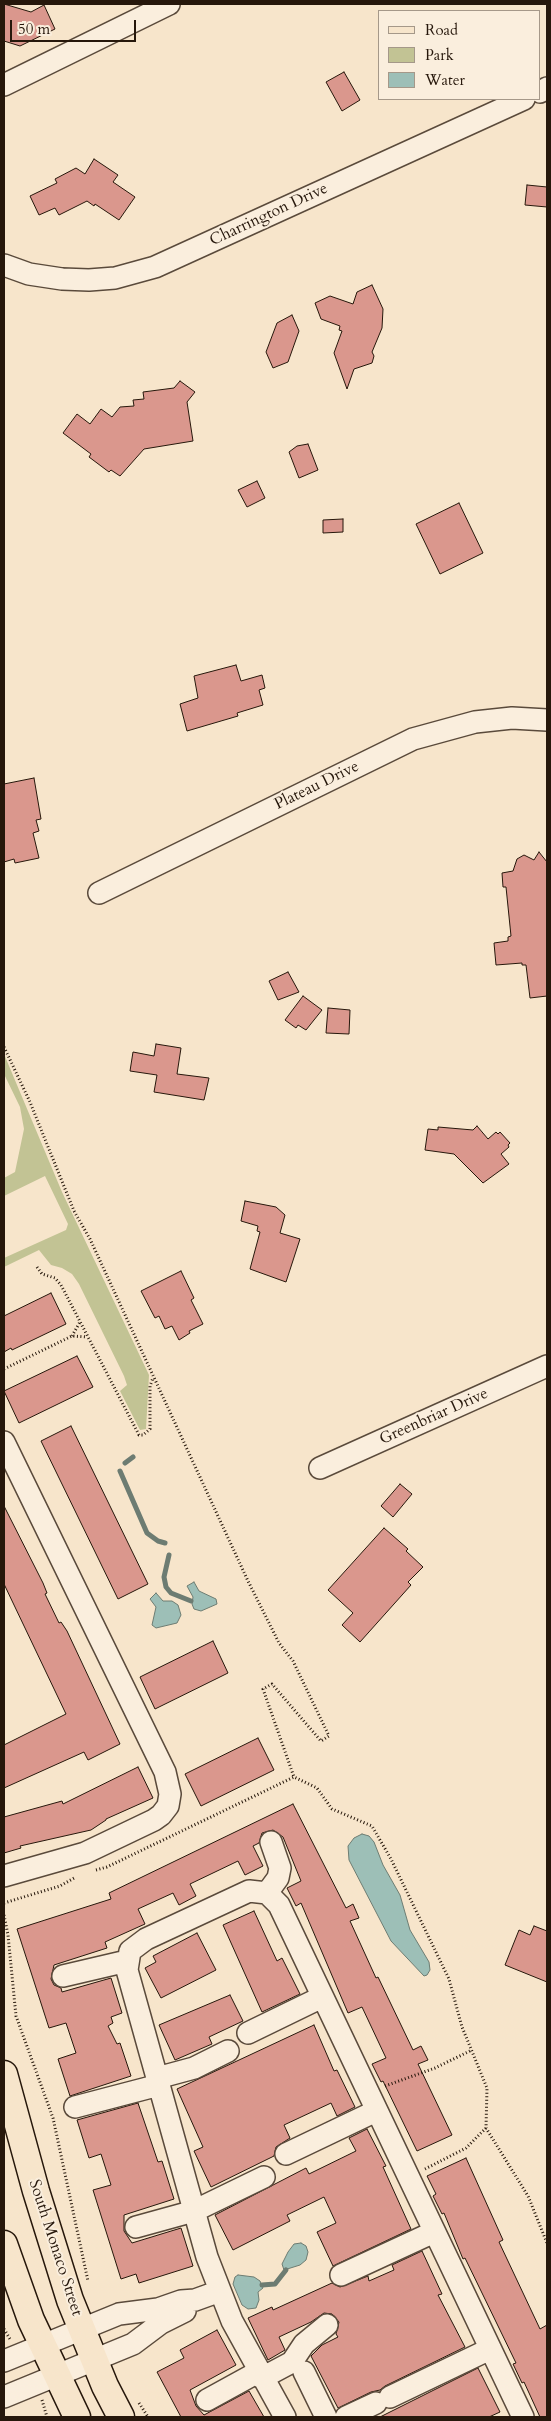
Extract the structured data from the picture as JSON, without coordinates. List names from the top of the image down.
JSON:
{
  "streets": {
    "main road": ["South Monaco Street"],
    "street": ["Charrington Drive", "Plateau Drive", "Greenbriar Drive"]
  },
  "legend": ["Road", "Park", "Water"],
  "scale_bar": "50 m"
}
